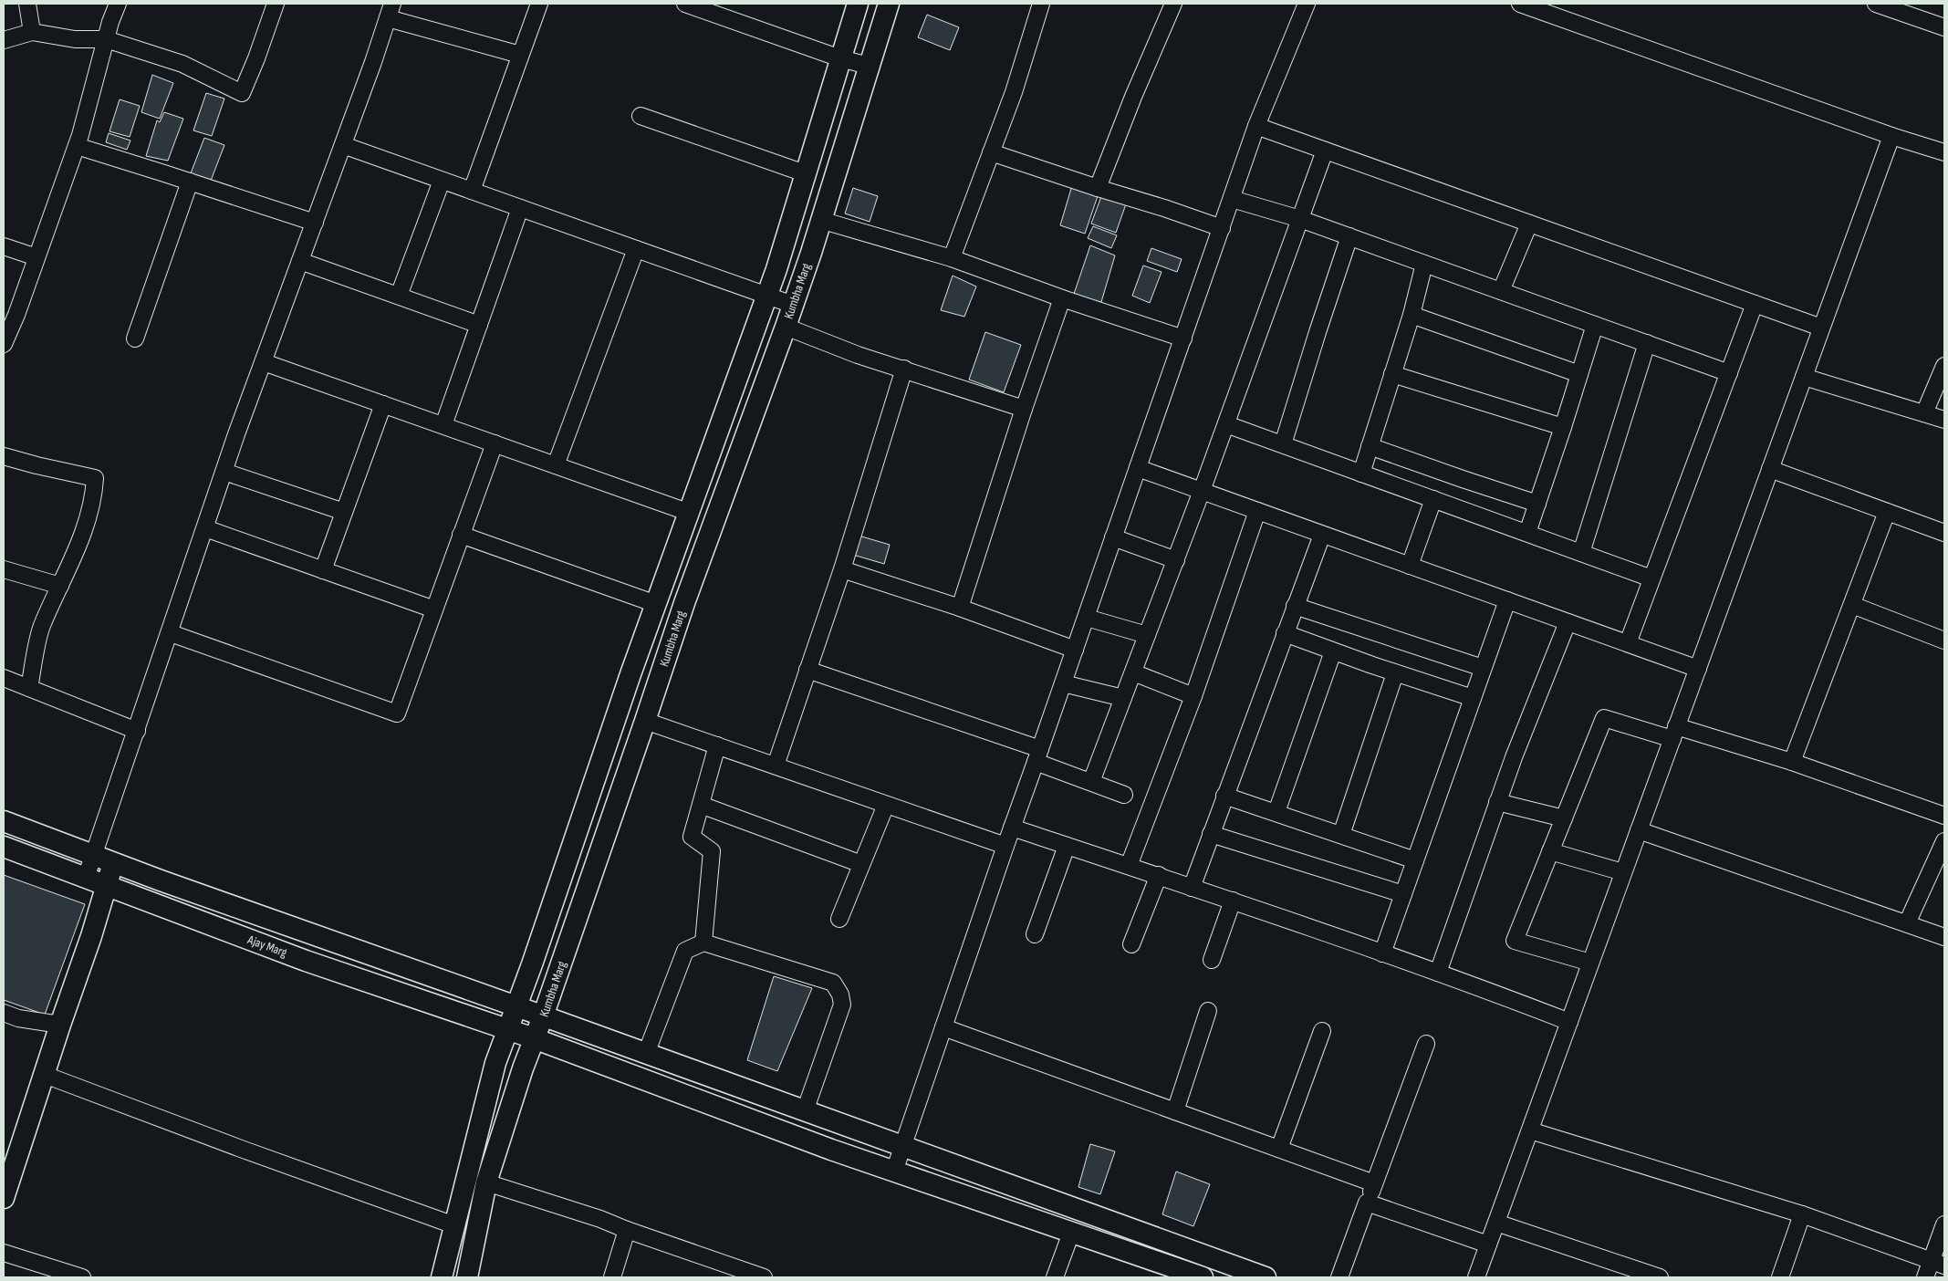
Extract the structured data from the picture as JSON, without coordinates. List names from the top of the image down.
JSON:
{
  "streets": {
    "street": ["Kumbha Marg", "Ajay Marg"]
  },
  "crossings": [
    ["Kumbha Marg", "Ajay Marg"]
  ]
}
